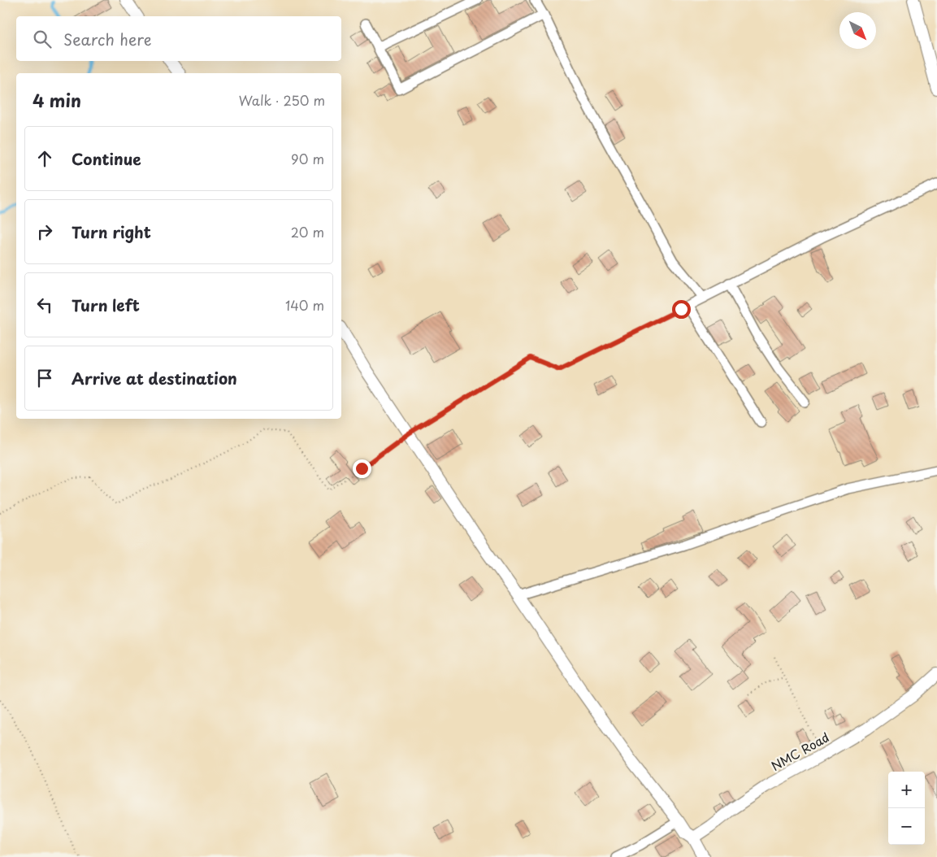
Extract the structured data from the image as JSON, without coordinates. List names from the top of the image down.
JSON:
{
  "streets": {
    "street": ["NMC Road"]
  },
  "north": "bottom right",
  "page": {
    "search": "Search here",
    "heading": ["4 min", "Walk · 250 m"],
    "list": [
      ["Continue", "90 m"],
      ["Turn right", "20 m"],
      ["Turn left", "140 m"],
      "Arrive at destination"
    ],
    "map_buttons": ["+", "−"]
  }
}
